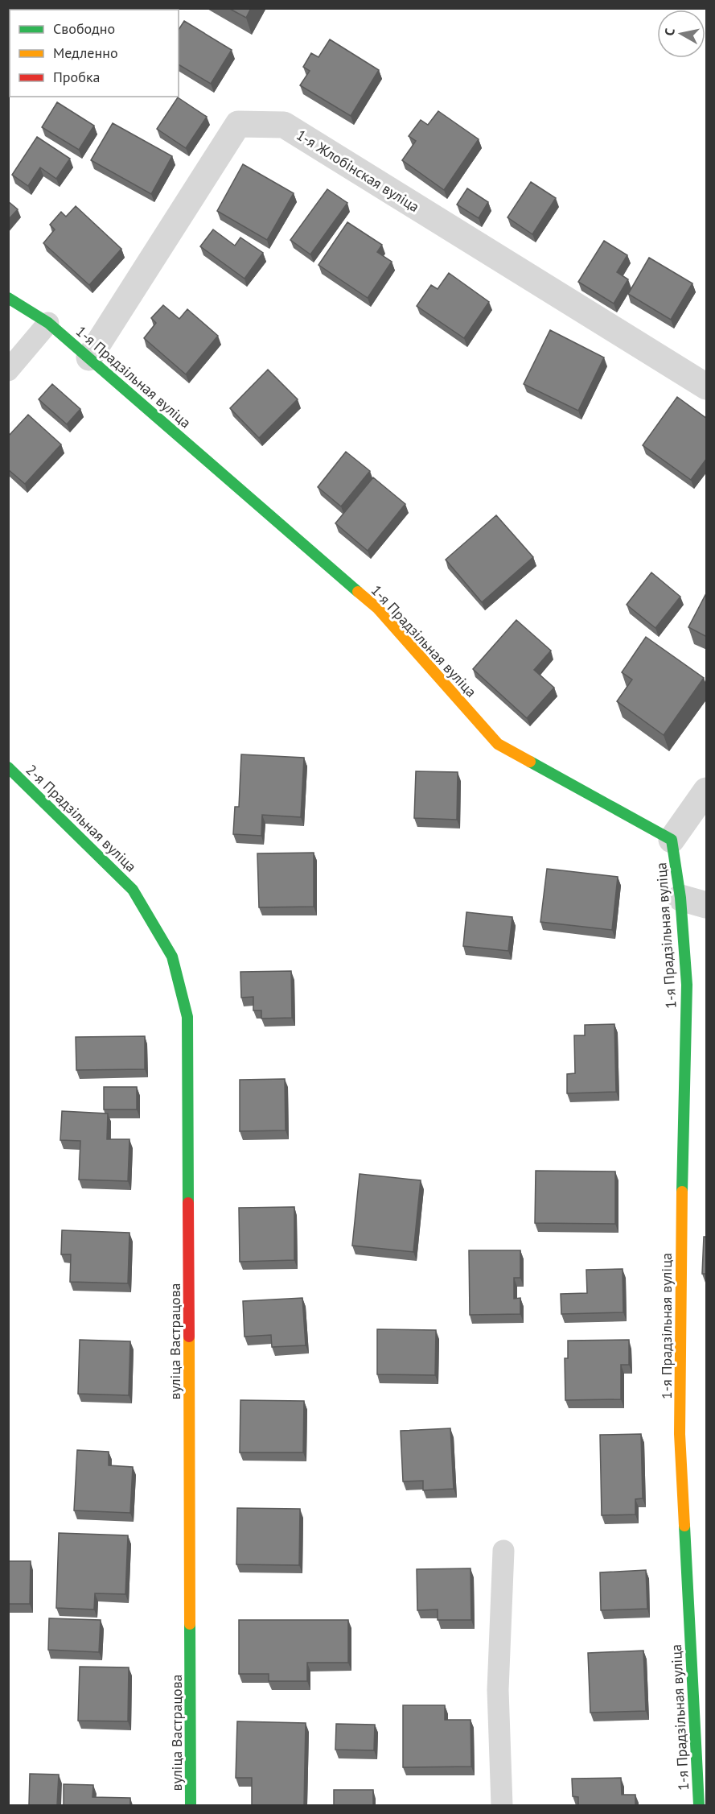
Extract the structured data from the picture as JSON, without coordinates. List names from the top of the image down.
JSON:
{
  "streets": {
    "street": [
      "1-я Жлобінская вуліца",
      "1-я Прадзільная вуліца",
      "2-я Прадзільная вуліца",
      "вуліца Вастрацова"
    ]
  },
  "crossings": [
    ["1-я Жлобінская вуліца", "1-я Прадзільная вуліца"],
    ["2-я Прадзільная вуліца", "вуліца Вастрацова"]
  ],
  "legend": ["Свободно", "Медленно", "Пробка"],
  "north": "left"
}
